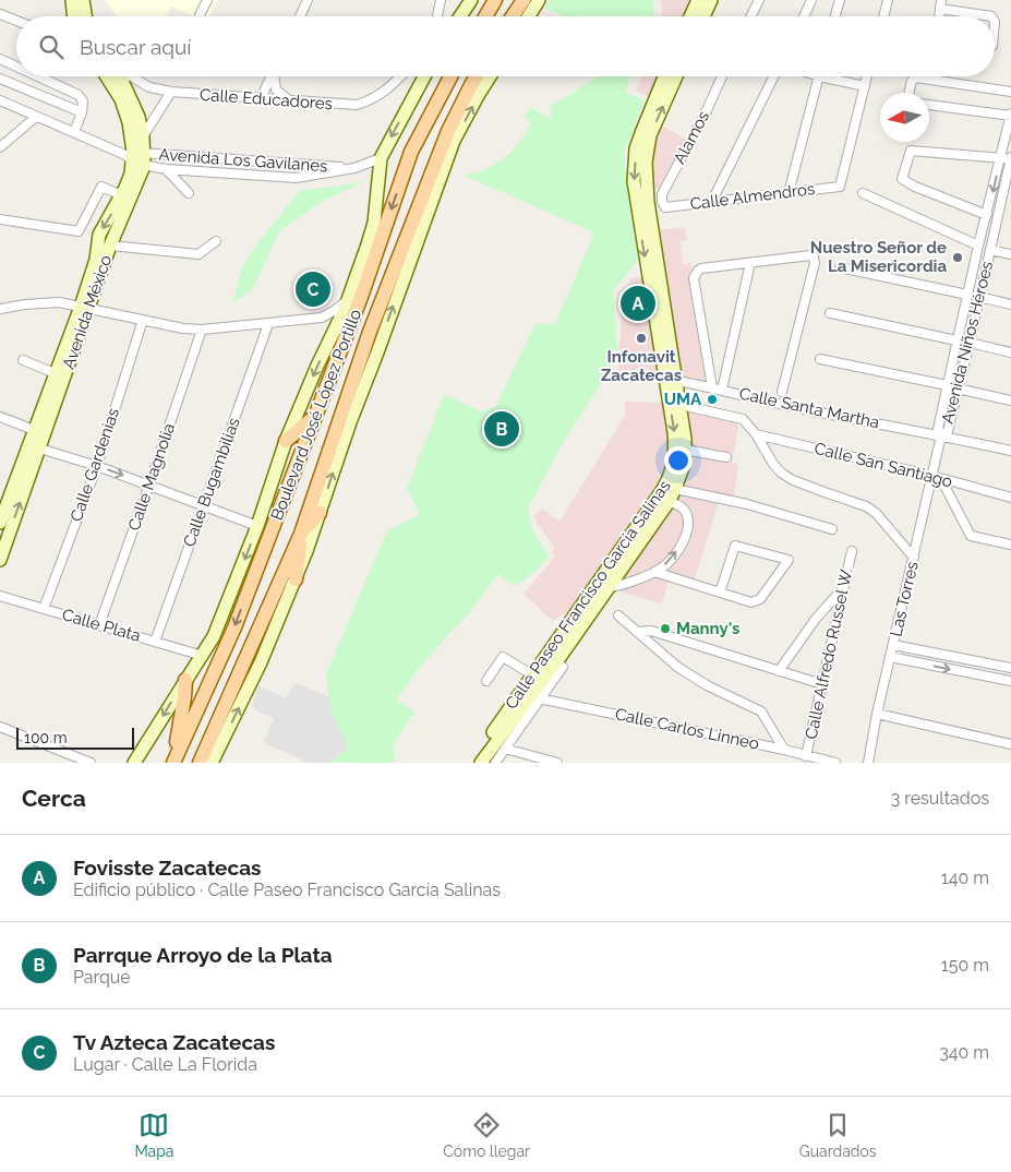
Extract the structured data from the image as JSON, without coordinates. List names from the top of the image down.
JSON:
{
  "streets": {
    "main road": ["Boulevard José López Portillo"],
    "street": [
      "Calle Educadores",
      "Alamos",
      "Avenida Los Gavilanes",
      "Calle Almendros",
      "Avenida México",
      "Avenida Niños Héroes",
      "Calle Santa Martha",
      "Calle Gardenias",
      "Calle San Santiago",
      "Calle Magnolia",
      "Calle Bugambilias",
      "Calle Paseo Francisco García Salinas",
      "Las Torres",
      "Calle Plata",
      "Calle Alfredo Russel W.",
      "Calle Carlos Linneo"
    ]
  },
  "crossings": [
    ["Alamos", "Calle Almendros"],
    ["Avenida Los Gavilanes", "Avenida México"],
    ["Avenida Niños Héroes", "Calle Santa Martha"],
    ["Avenida Niños Héroes", "Las Torres"],
    ["Calle Santa Martha", "Calle Paseo Francisco García Salinas"],
    ["Calle Santa Martha", "Las Torres"],
    ["Calle Gardenias", "Calle Plata"],
    ["Calle San Santiago", "Las Torres"],
    ["Calle Magnolia", "Calle Plata"],
    ["Calle Bugambilias", "Calle Plata"],
    ["Calle Alfredo Russel W.", "Calle Carlos Linneo"]
  ],
  "places": [
    "Nuestro Señor de La Misericordia",
    "Infonavit Zacatecas",
    "UMA",
    "Manny's"
  ],
  "scale_bar": "100 m",
  "north": "left",
  "page": {
    "search": "Buscar aquí",
    "pins": ["C", "A", "B"],
    "scale": "100 m",
    "heading": ["Cerca", "3 resultados"],
    "list": [
      {
        "mark": "A",
        "name": "Fovisste Zacatecas",
        "note": "Edificio público · Calle Paseo Francisco García Salinas",
        "value": "140 m"
      },
      {
        "mark": "B",
        "name": "Parrque Arroyo de la Plata",
        "note": "Parque",
        "value": "150 m"
      },
      {
        "mark": "C",
        "name": "Tv Azteca Zacatecas",
        "note": "Lugar · Calle La Florida",
        "value": "340 m"
      }
    ],
    "nav": ["Mapa", "Cómo llegar", "Guardados"]
  }
}
